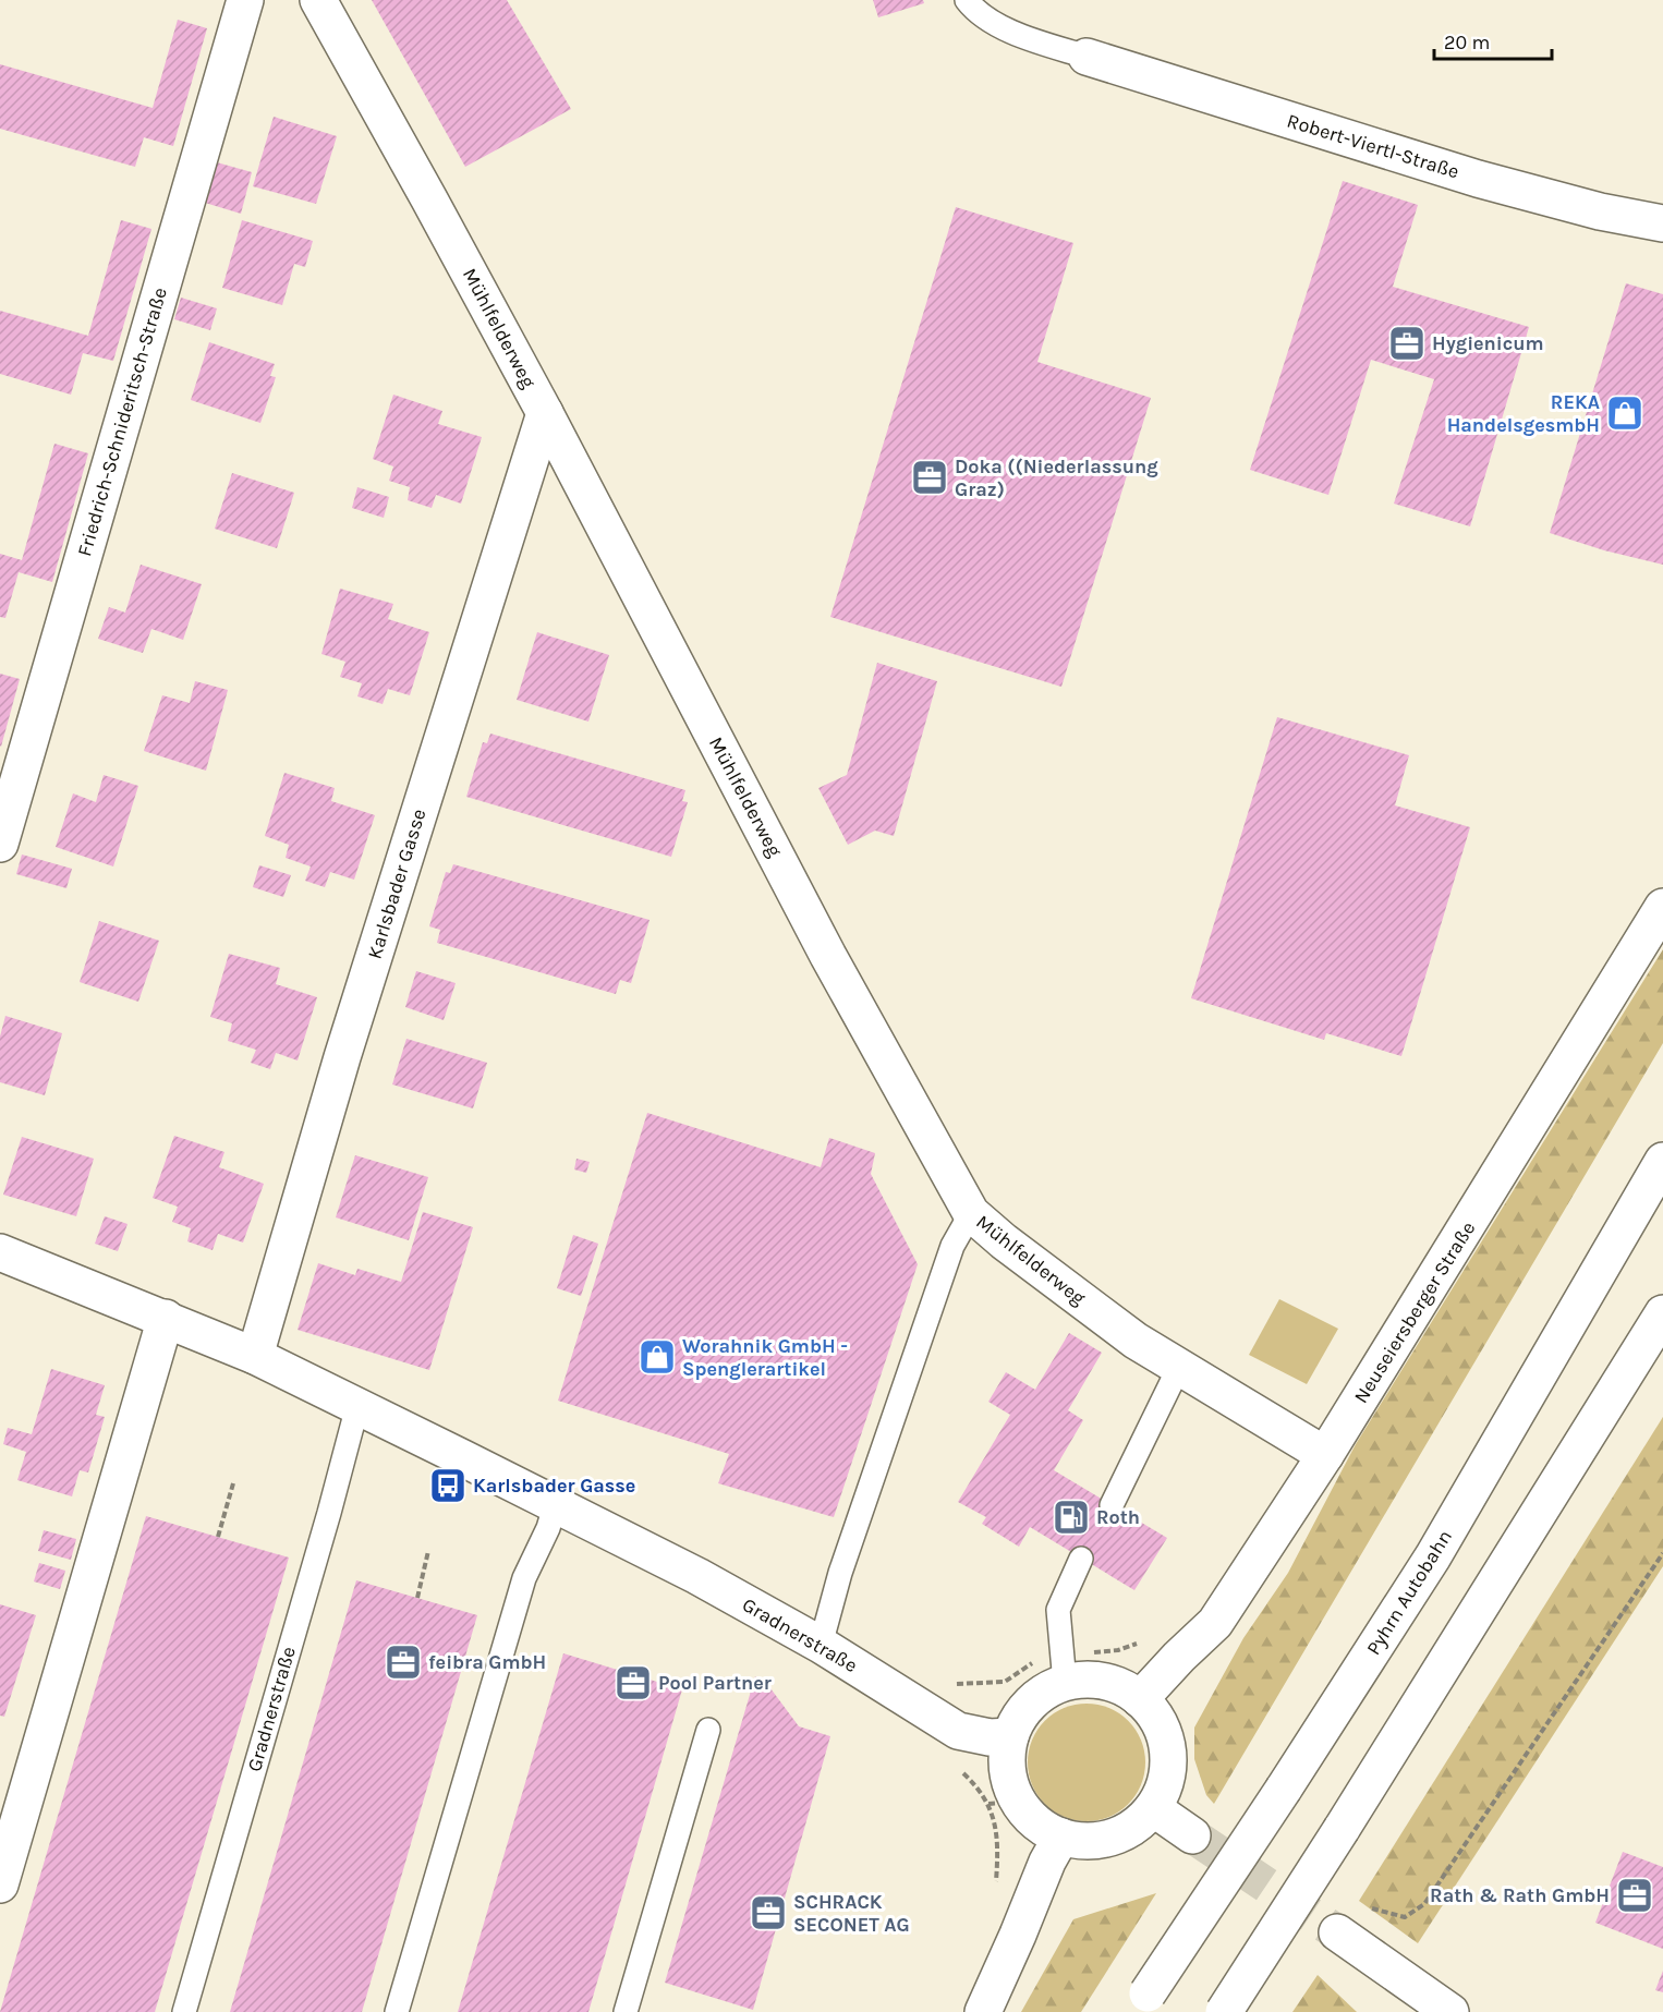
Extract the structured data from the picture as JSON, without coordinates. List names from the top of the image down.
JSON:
{
  "streets": {
    "main road": [
      "Robert-Viertl-Straße",
      "Mühlfelderweg",
      "Friedrich-Schnideritsch-Straße",
      "Karlsbader Gasse",
      "Neuseiersberger Straße",
      "Pyhrn Autobahn",
      "Gradnerstraße"
    ]
  },
  "crossings": [
    ["Mühlfelderweg", "Karlsbader Gasse"],
    ["Mühlfelderweg", "Neuseiersberger Straße"],
    ["Karlsbader Gasse", "Gradnerstraße"],
    ["Neuseiersberger Straße", "Gradnerstraße"]
  ],
  "places": {
    "office": [
      "Hygienicum",
      "Doka ((Niederlassung Graz)",
      "feibra GmbH",
      "Pool Partner",
      "Rath & Rath GmbH",
      "SCHRACK SECONET AG"
    ],
    "shop": ["REKA HandelsgesmbH", "Worahnik GmbH - Spenglerartikel"],
    "bus stop": ["Karlsbader Gasse"],
    "fuel station": ["Roth"]
  },
  "scale_bar": "20 m"
}
